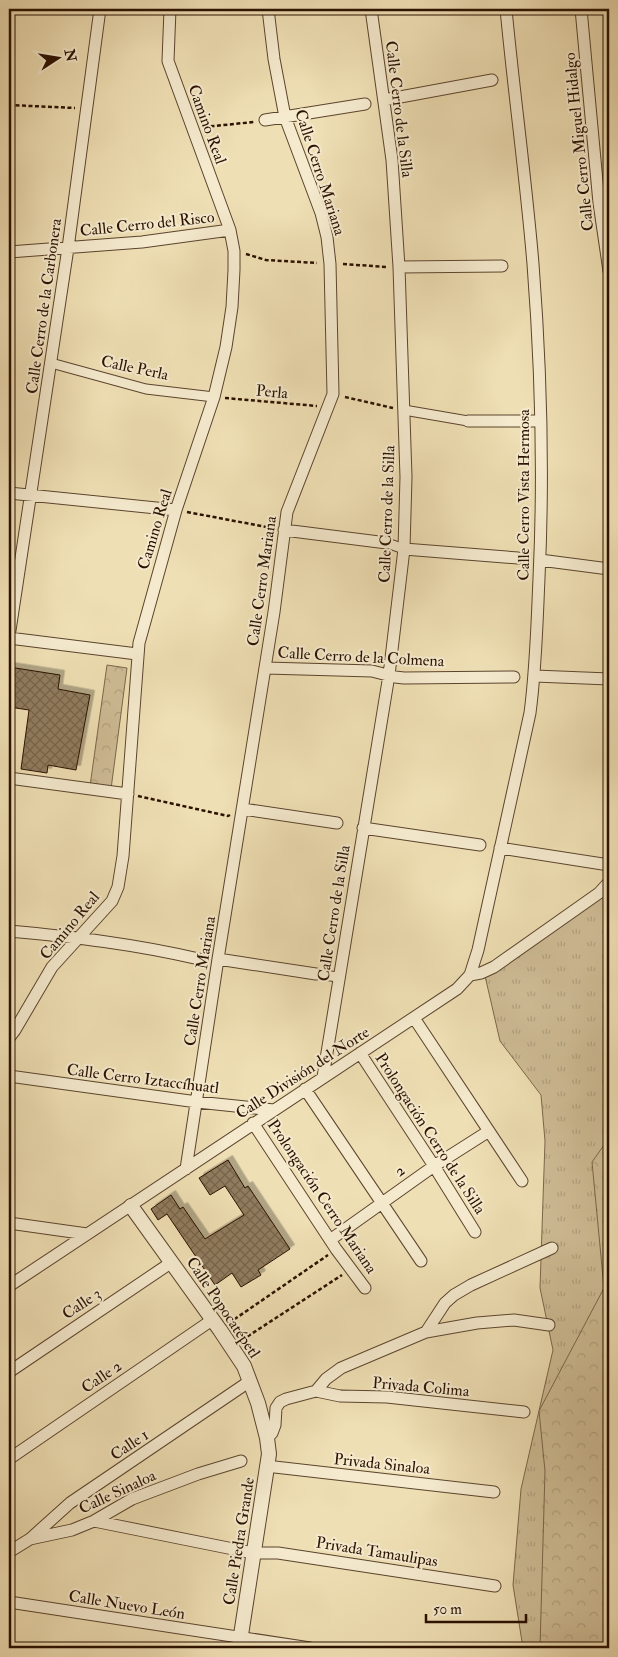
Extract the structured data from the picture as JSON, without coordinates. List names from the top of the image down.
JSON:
{
  "streets": {
    "street": [
      "Calle Cerro de la Silla",
      "Camino Real",
      "Calle Cerro Miguel Hidalgo",
      "Calle Cerro Mariana",
      "Calle Cerro del Risco",
      "Calle Cerro de la Carbonera",
      "Calle Perla",
      "Calle Cerro Vista Hermosa",
      "Calle Cerro de la Colmena",
      "Calle División del Norte",
      "Calle Cerro Iztaccíhuatl",
      "Prolongación Cerro de la Silla",
      "2",
      "Prolongación Cerro Mariana",
      "Calle 3",
      "Calle Popocatépetl",
      "Calle 2",
      "Privada Colima",
      "Calle 1",
      "Privada Sinaloa",
      "Calle Sinaloa",
      "Calle Piedra Grande",
      "Privada Tamaulipas",
      "Calle Nuevo León"
    ],
    "path": ["Perla"]
  },
  "crossings": [
    ["Calle Cerro de la Silla", "Calle Cerro de la Colmena"],
    ["Calle Cerro de la Silla", "Calle División del Norte"],
    ["Camino Real", "Calle Cerro del Risco"],
    ["Camino Real", "Calle Perla"],
    ["Camino Real", "Perla"],
    ["Calle Cerro Mariana", "Perla"],
    ["Calle Cerro Mariana", "Calle Cerro de la Colmena"],
    ["Calle Cerro Mariana", "Calle División del Norte"],
    ["Calle Cerro Mariana", "Calle Cerro Iztaccíhuatl"],
    ["Calle Cerro del Risco", "Calle Cerro de la Carbonera"],
    ["Calle Cerro de la Carbonera", "Calle Perla"],
    ["Calle Perla", "Perla"],
    ["Calle Cerro Vista Hermosa", "Calle División del Norte"],
    ["Calle División del Norte", "Calle Cerro Iztaccíhuatl"],
    ["Calle División del Norte", "Prolongación Cerro de la Silla"],
    ["Calle División del Norte", "Prolongación Cerro Mariana"],
    ["Calle División del Norte", "Calle Popocatépetl"],
    ["Prolongación Cerro de la Silla", "2"],
    ["2", "Prolongación Cerro Mariana"],
    ["Calle 3", "Calle Popocatépetl"],
    ["Calle Popocatépetl", "Calle 2"],
    ["Calle Popocatépetl", "Calle 1"],
    ["Calle Popocatépetl", "Calle Piedra Grande"],
    ["Calle 1", "Calle Sinaloa"],
    ["Privada Sinaloa", "Calle Piedra Grande"],
    ["Calle Sinaloa", "Privada Tamaulipas"],
    ["Calle Piedra Grande", "Privada Tamaulipas"],
    ["Calle Piedra Grande", "Calle Nuevo León"]
  ],
  "scale_bar": "50 m",
  "north": "right"
}
